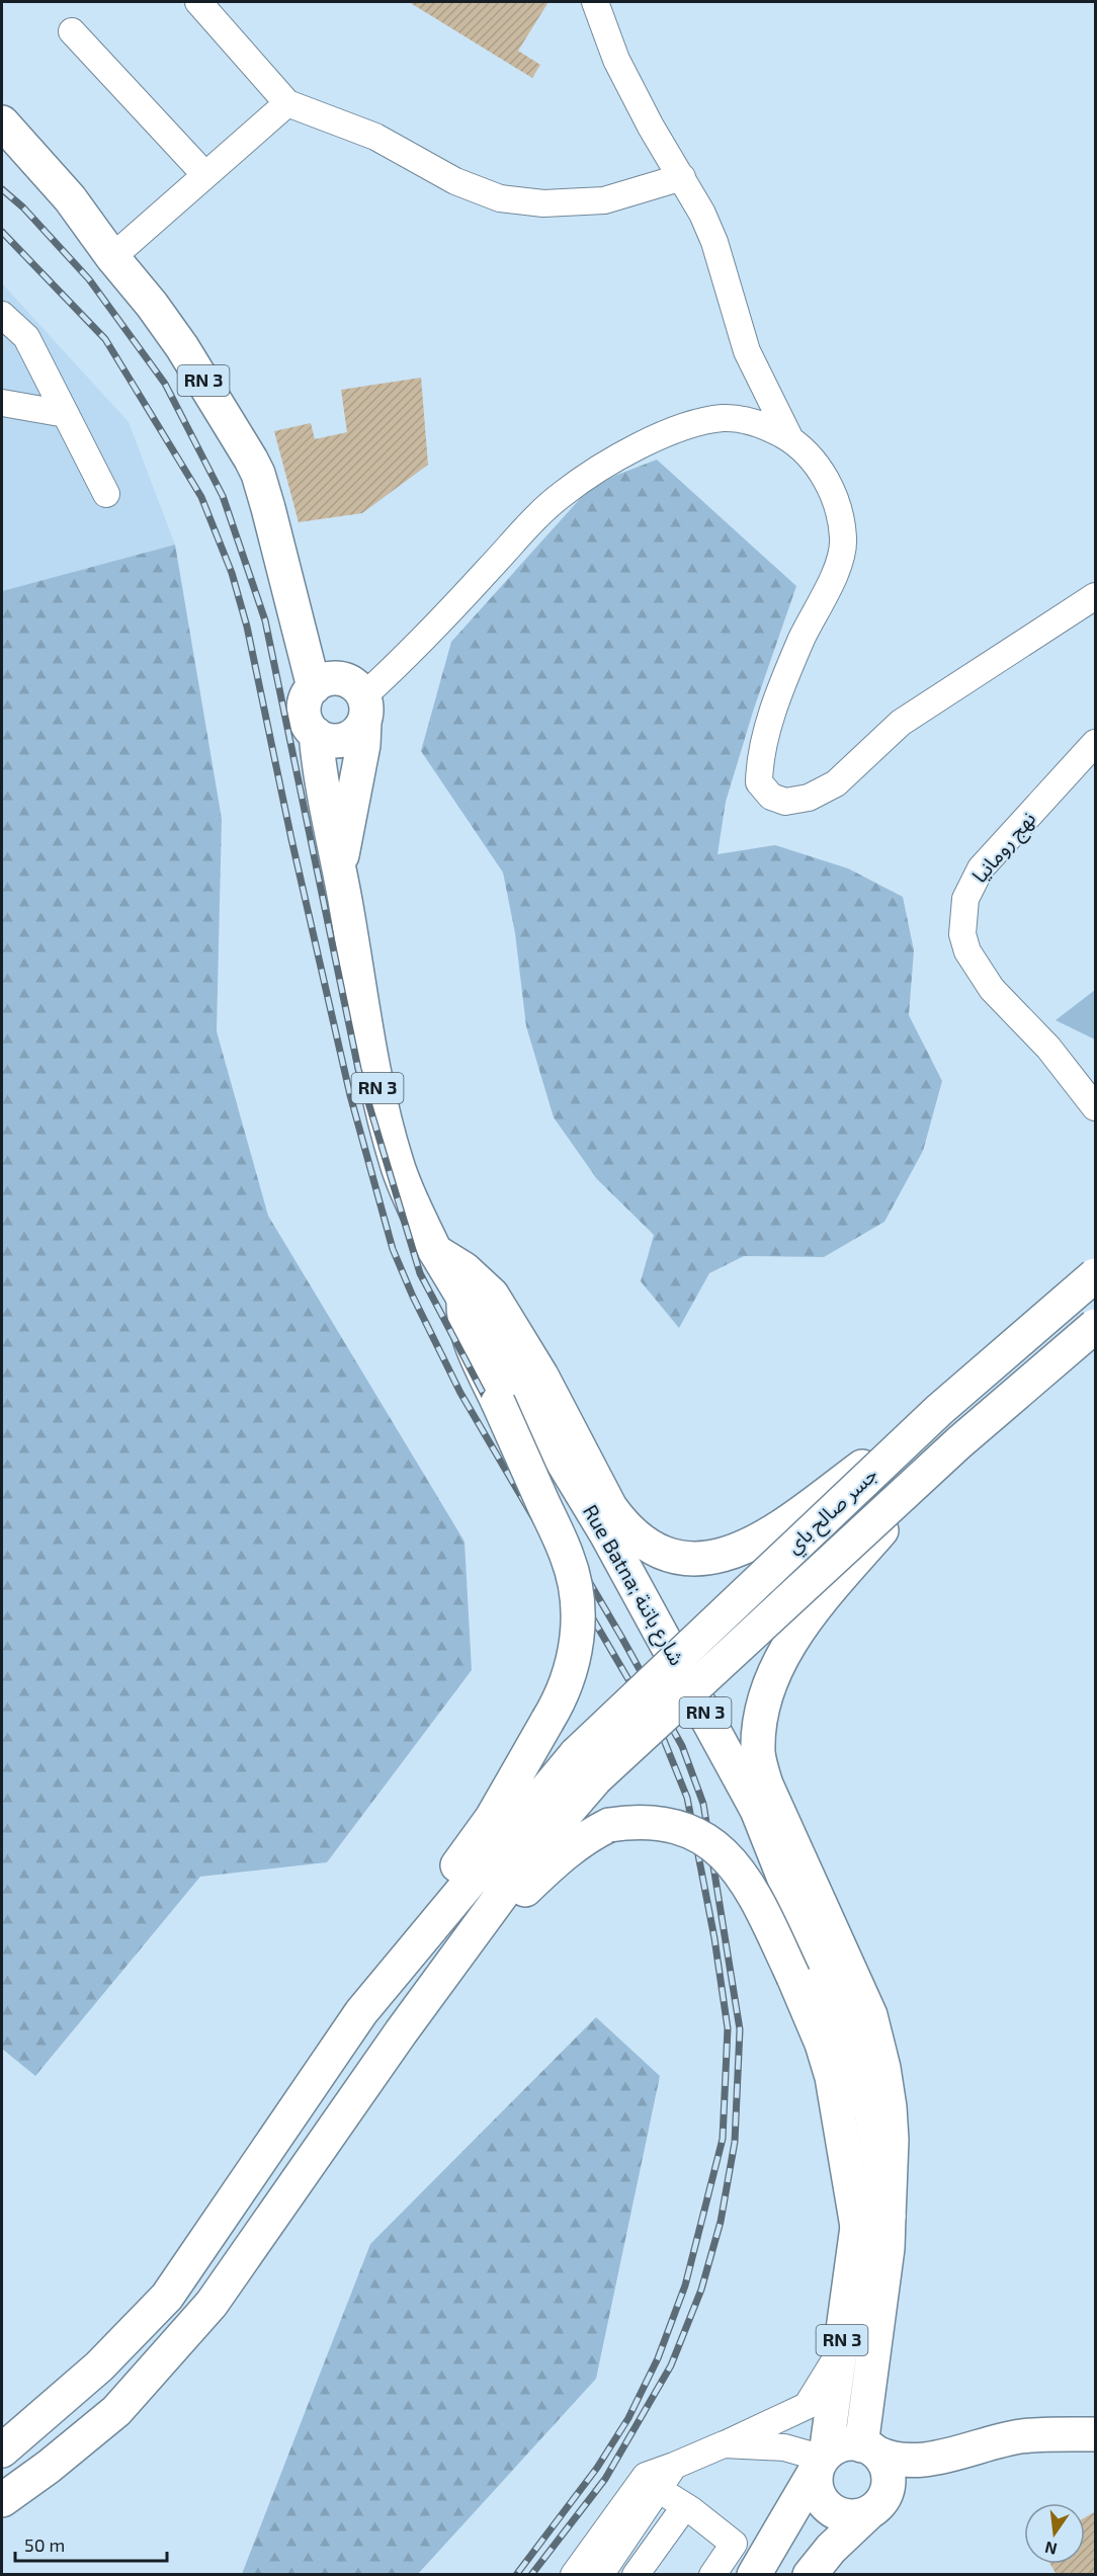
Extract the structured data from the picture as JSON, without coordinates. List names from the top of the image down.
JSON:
{
  "streets": {
    "main road": ["RN 3", "جسر صالح باي", "Rue Batna; شارع باتنة"],
    "street": ["نهج رومانيا"]
  },
  "crossings": [
    ["RN 3", "Rue Batna; شارع باتنة"]
  ],
  "scale_bar": "50 m",
  "north": "bottom"
}
